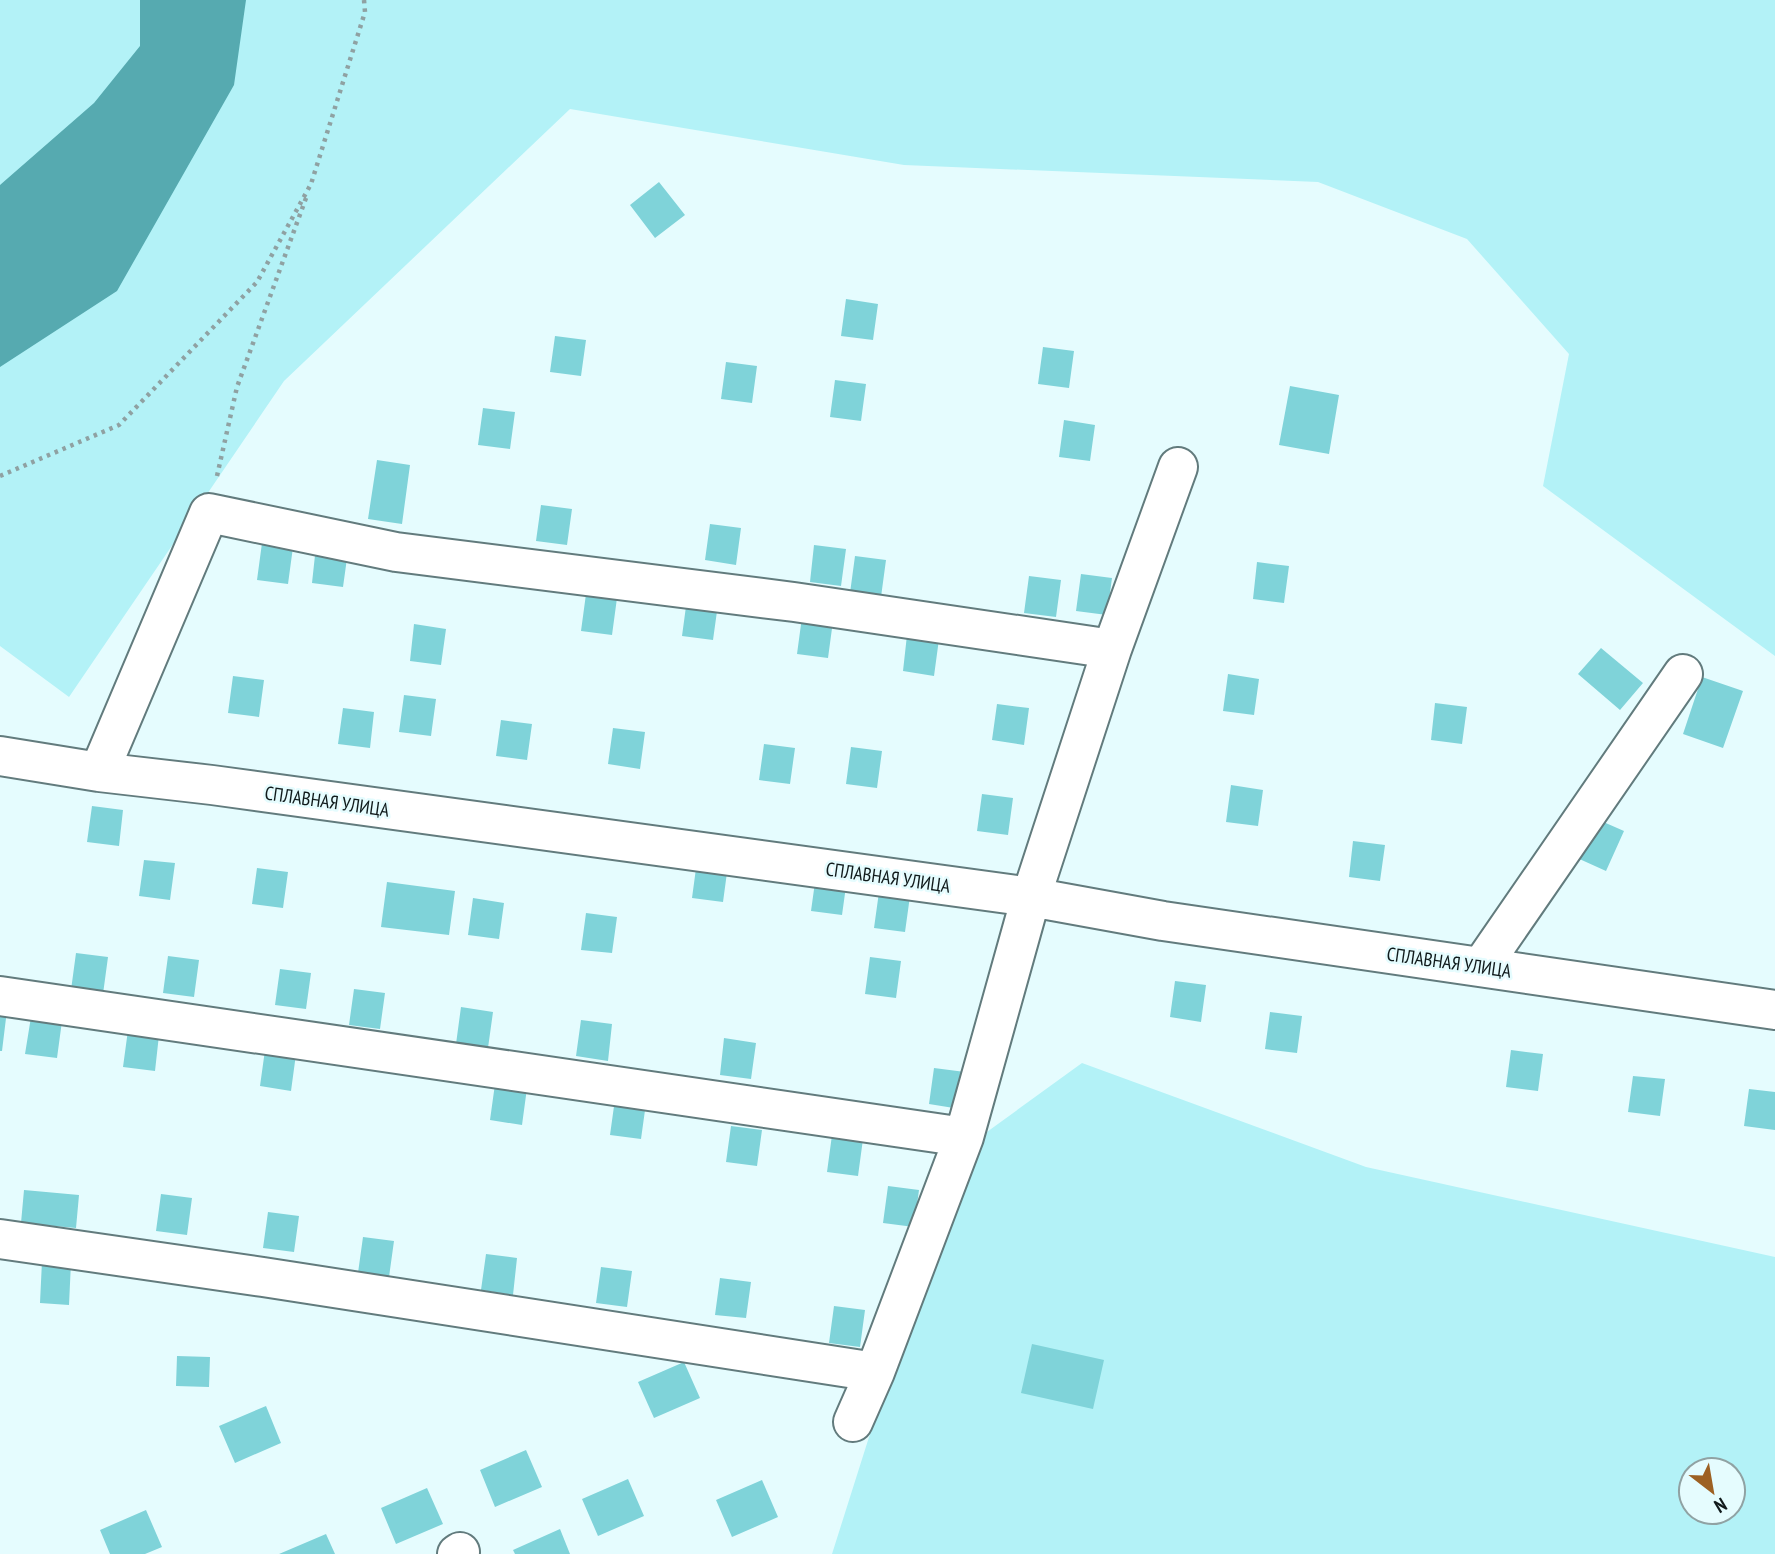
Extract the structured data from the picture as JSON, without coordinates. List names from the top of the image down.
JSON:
{
  "streets": {
    "lane": ["СПЛАВНАЯ УЛИЦА"]
  },
  "north": "bottom right"
}
